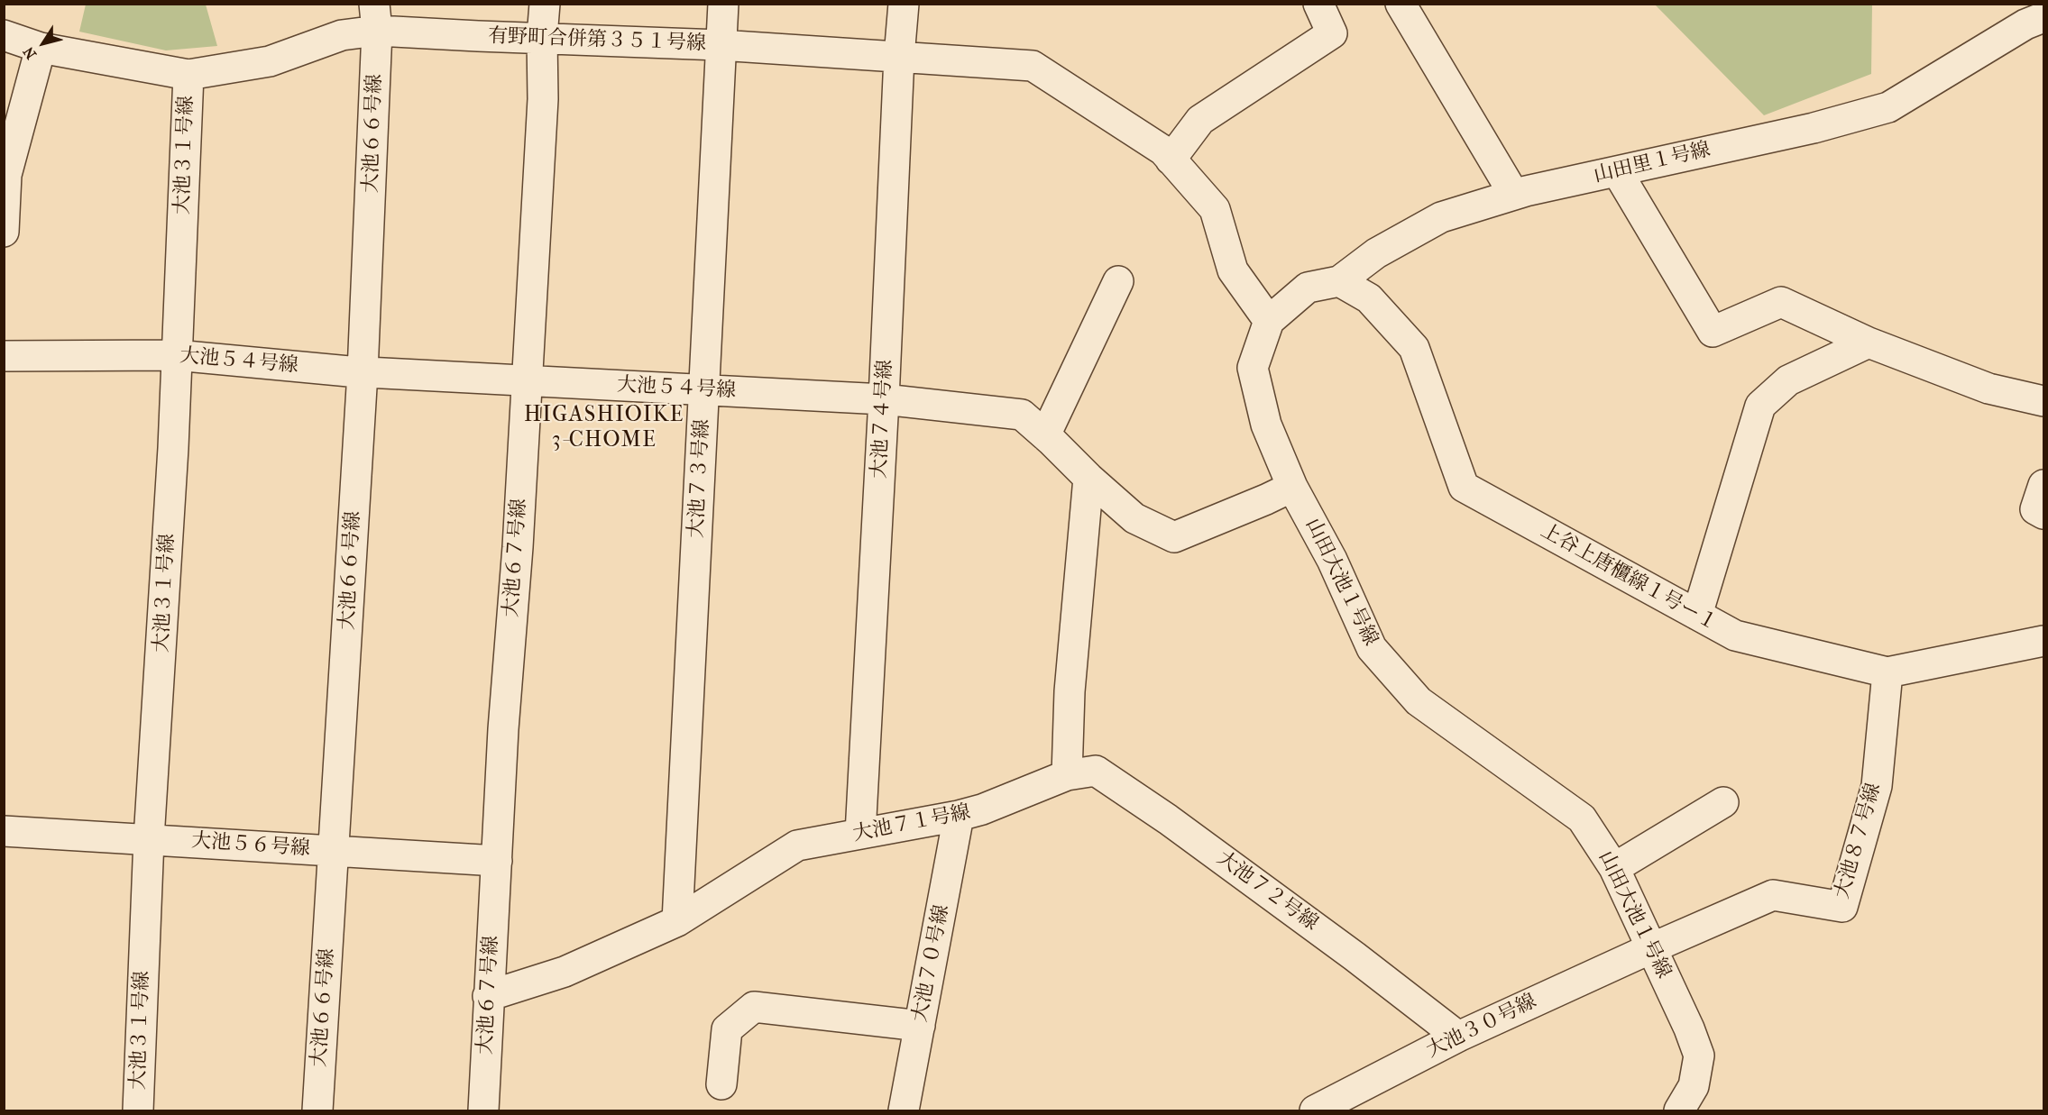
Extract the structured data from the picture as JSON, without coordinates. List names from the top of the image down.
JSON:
{
  "streets": {
    "street": [
      "有野町合併第３５１号線",
      "大池６６号線",
      "大池３１号線",
      "山田里１号線",
      "大池５４号線",
      "大池７４号線",
      "大池７３号線",
      "大池６７号線",
      "上谷上唐櫃線１号ー１",
      "山田大池１号線",
      "大池７１号線",
      "大池８７号線",
      "大池５６号線",
      "大池７２号線",
      "大池７０号線",
      "大池３０号線"
    ]
  },
  "crossings": [
    ["有野町合併第３５１号線", "大池６６号線"],
    ["有野町合併第３５１号線", "大池３１号線"],
    ["有野町合併第３５１号線", "大池７４号線"],
    ["有野町合併第３５１号線", "大池７３号線"],
    ["有野町合併第３５１号線", "大池６７号線"],
    ["大池６６号線", "大池５４号線"],
    ["大池６６号線", "大池５６号線"],
    ["大池３１号線", "大池５４号線"],
    ["大池３１号線", "大池５６号線"],
    ["山田里１号線", "上谷上唐櫃線１号ー１"],
    ["山田里１号線", "山田大池１号線"],
    ["大池５４号線", "大池７４号線"],
    ["大池５４号線", "大池７３号線"],
    ["大池５４号線", "大池６７号線"],
    ["大池５４号線", "山田大池１号線"],
    ["大池７４号線", "大池７１号線"],
    ["大池７３号線", "大池７１号線"],
    ["大池６７号線", "大池７１号線"],
    ["大池６７号線", "大池５６号線"],
    ["上谷上唐櫃線１号ー１", "大池８７号線"],
    ["山田大池１号線", "大池８７号線"],
    ["山田大池１号線", "大池３０号線"],
    ["大池７１号線", "大池７２号線"],
    ["大池７１号線", "大池７０号線"],
    ["大池８７号線", "大池３０号線"],
    ["大池７２号線", "大池３０号線"]
  ],
  "districts": ["HIGASHIOIKE 3-CHOME"],
  "north": "bottom left"
}
